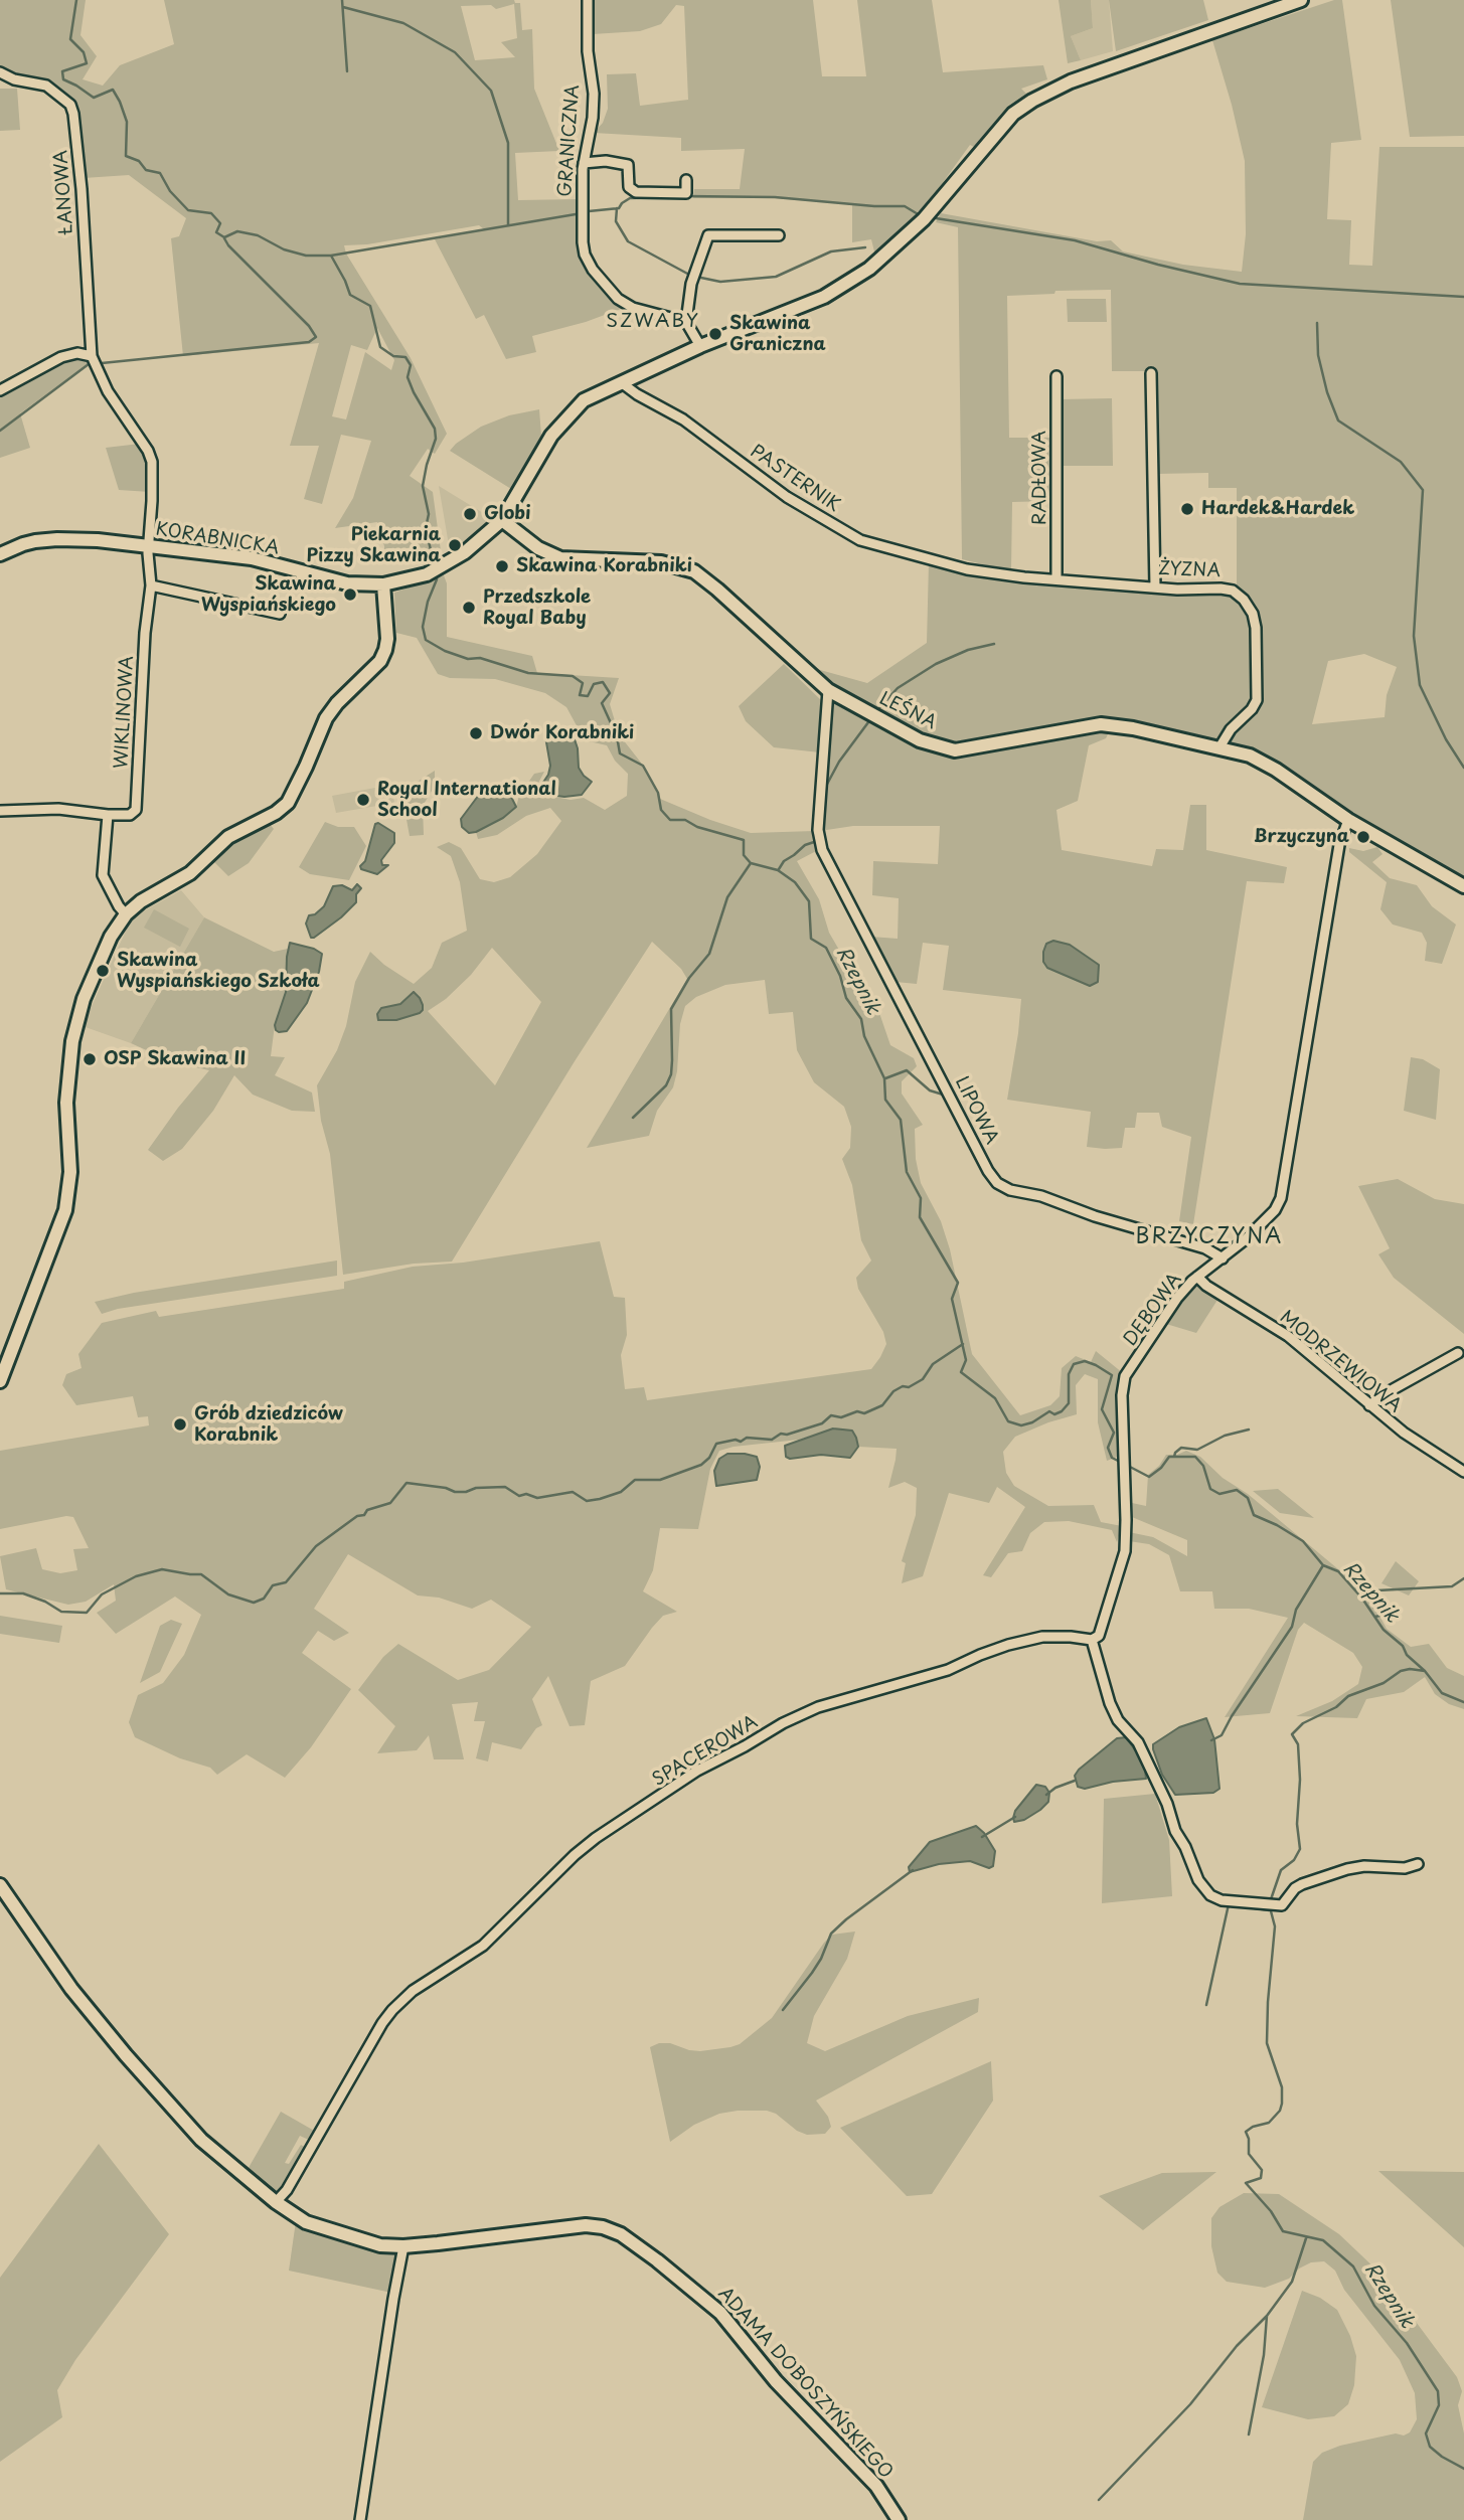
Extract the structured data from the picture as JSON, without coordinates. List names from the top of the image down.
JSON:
{
  "streets": {
    "street": [
      "GRANICZNA",
      "ŁANOWA",
      "RADŁOWA",
      "PASTERNIK",
      "KORABNICKA",
      "ŻYZNA",
      "LEŚNA",
      "WIKLINOWA",
      "LIPOWA",
      "DĘBOWA",
      "MODRZEWIOWA",
      "SPACEROWA",
      "ADAMA DOBOSZYŃSKIEGO"
    ]
  },
  "crossings": [
    ["ŁANOWA", "KORABNICKA"],
    ["ŁANOWA", "WIKLINOWA"],
    ["RADŁOWA", "ŻYZNA"],
    ["PASTERNIK", "ŻYZNA"],
    ["KORABNICKA", "LEŚNA"],
    ["KORABNICKA", "WIKLINOWA"],
    ["ŻYZNA", "LEŚNA"],
    ["LEŚNA", "LIPOWA"],
    ["LEŚNA", "DĘBOWA"],
    ["LIPOWA", "DĘBOWA"],
    ["DĘBOWA", "MODRZEWIOWA"],
    ["DĘBOWA", "SPACEROWA"],
    ["SPACEROWA", "ADAMA DOBOSZYŃSKIEGO"]
  ],
  "districts": ["SZWABY", "BRZYCZYNA"],
  "water": ["Rzepnik"],
  "places": [
    "Skawina Graniczna",
    "Hardek&Hardek",
    "Globi",
    "Piekarnia Pizzy Skawina",
    "Skawina Korabniki",
    "Skawina Wyspiańskiego",
    "Przedszkole Royal Baby",
    "Dwór Korabniki",
    "Royal International School",
    "Brzyczyna",
    "Skawina Wyspiańskiego Szkoła",
    "OSP Skawina II",
    "Grób dziedziców Korabnik"
  ]
}
